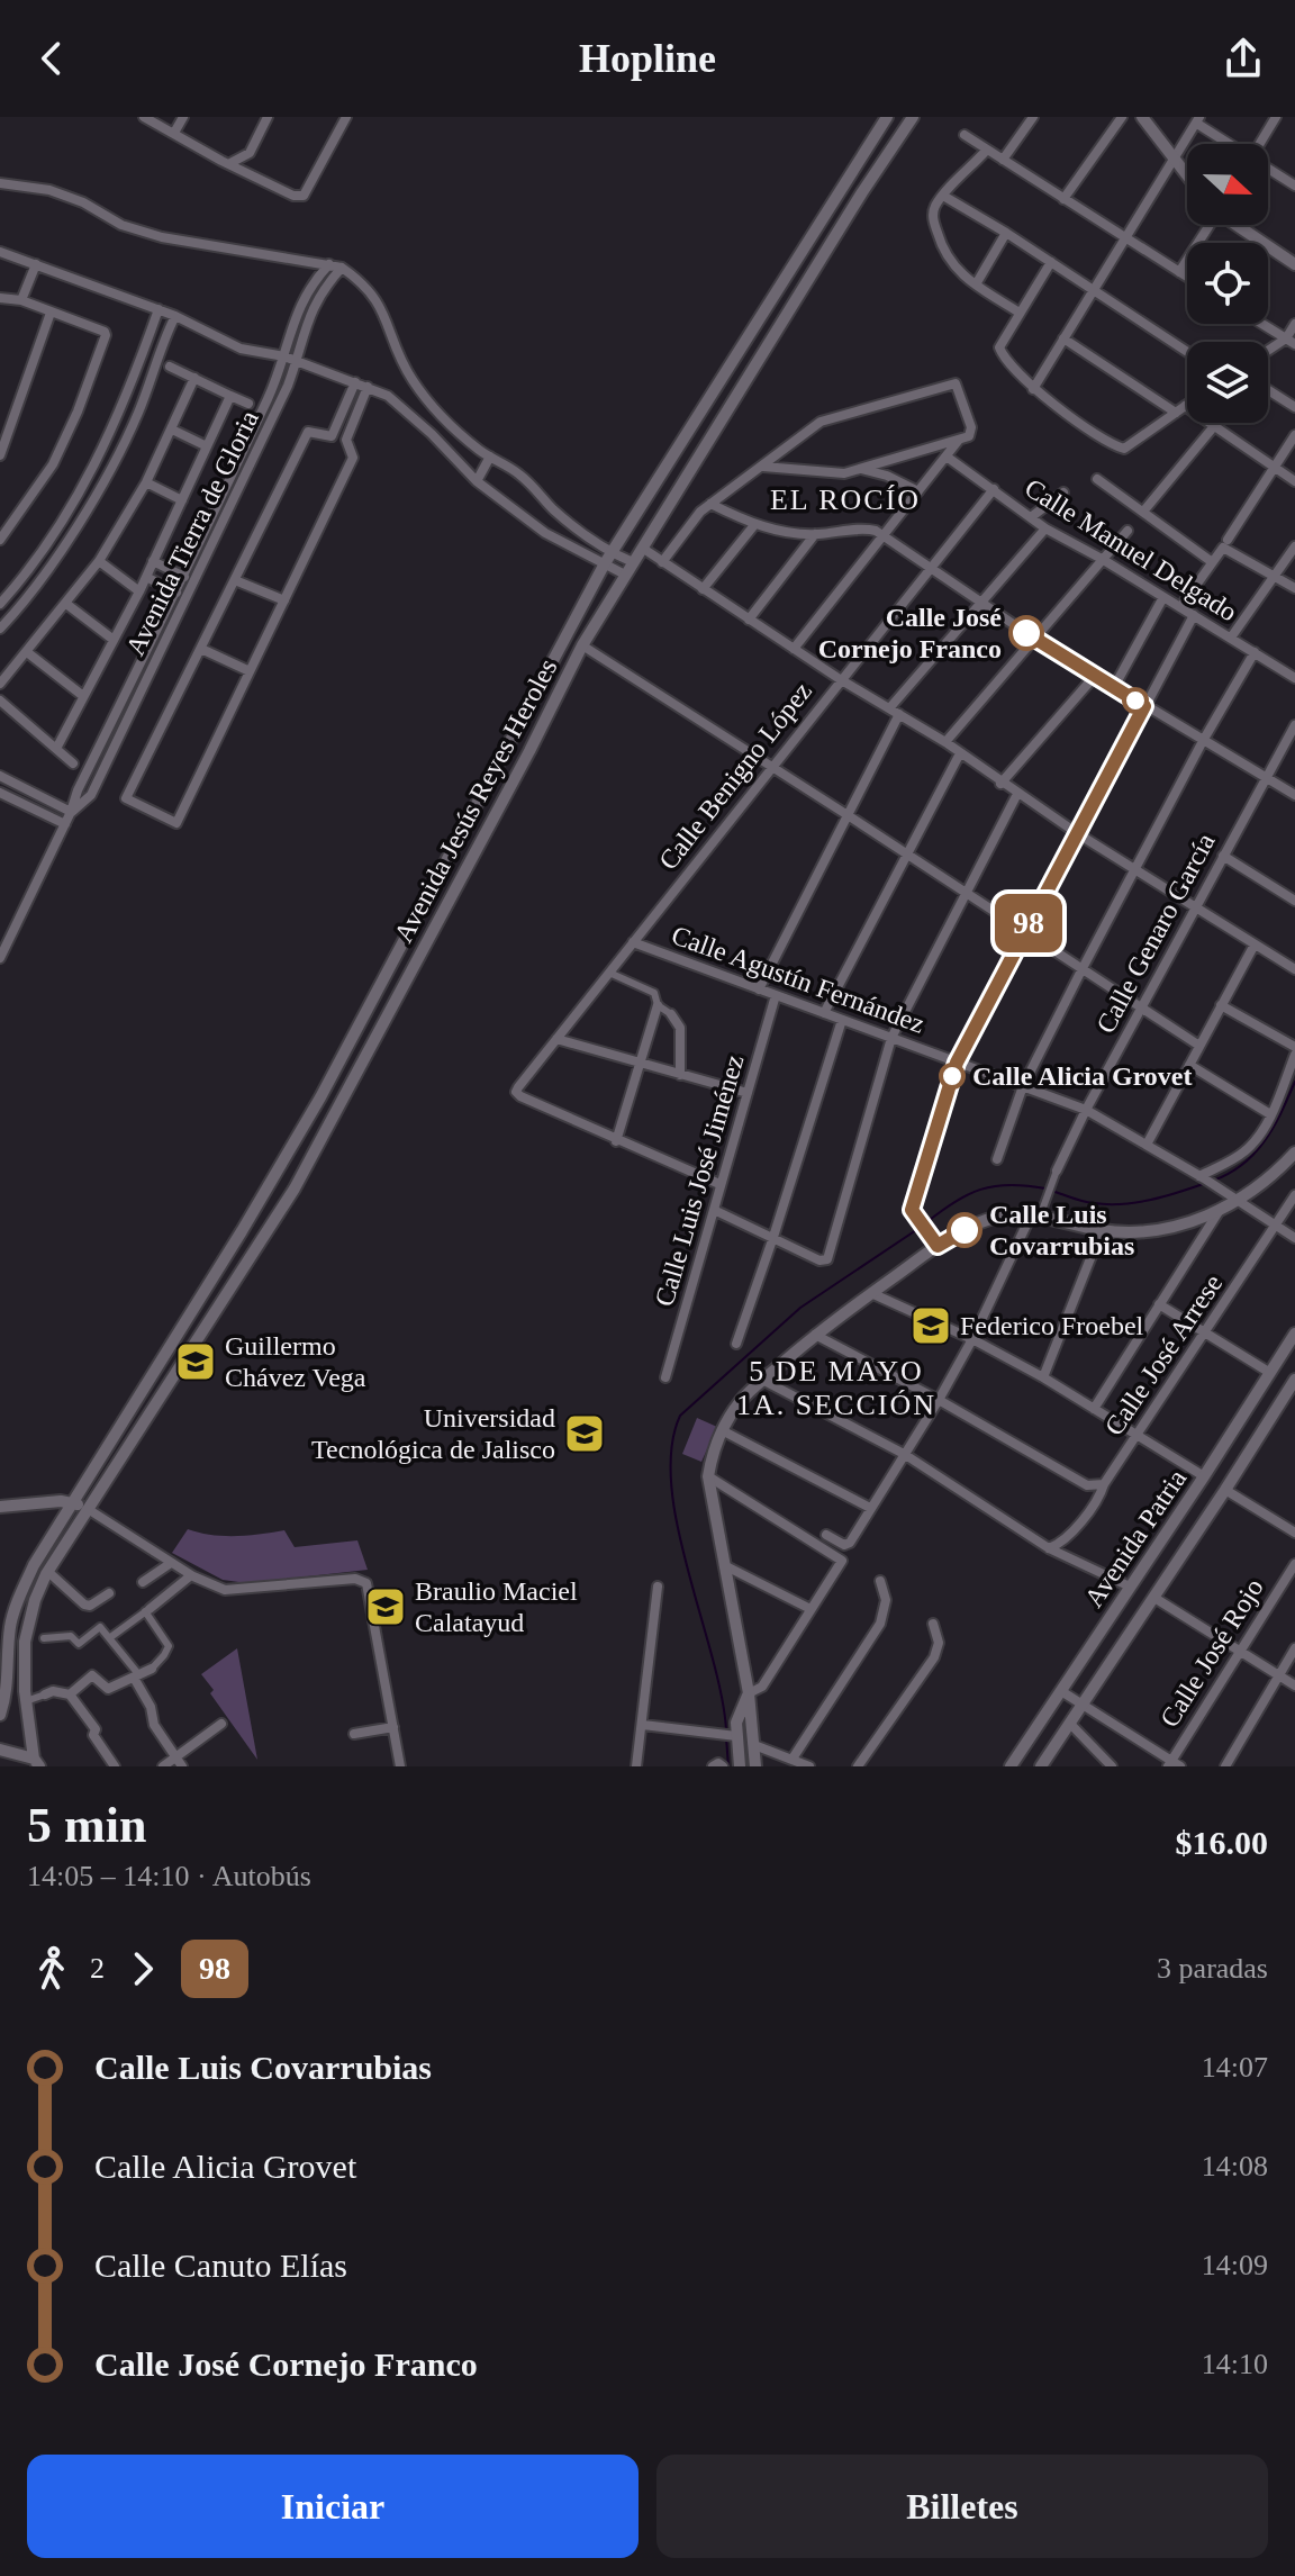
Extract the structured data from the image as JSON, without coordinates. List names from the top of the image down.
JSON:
{
  "streets": {
    "street": [
      "Avenida Tierra de Gloria",
      "Calle Manuel Delgado",
      "Calle Benigno López",
      "Avenida Jesús Reyes Heroles",
      "Calle Genaro García",
      "Calle Agustín Fernández",
      "Calle Luis José Jiménez",
      "Calle José Arrese",
      "Avenida Patria",
      "Calle José Rojo"
    ]
  },
  "crossings": [
    ["Calle Manuel Delgado", "Calle Benigno López"],
    ["Calle Benigno López", "Calle Agustín Fernández"],
    ["Calle Genaro García", "Calle Agustín Fernández"],
    ["Calle Agustín Fernández", "Calle Luis José Jiménez"],
    ["Calle Agustín Fernández", "Calle José Arrese"]
  ],
  "districts": ["EL ROCÍO", "5 DE MAYO 1A. SECCIÓN"],
  "places": {
    "other": ["Calle José Cornejo Franco", "Calle Alicia Grovet", "Calle Luis Covarrubias"],
    "school or university": [
      "Federico Froebel",
      "Guillermo Chávez Vega",
      "Universidad Tecnológica de Jalisco",
      "Braulio Maciel Calatayud"
    ]
  },
  "lines": ["bus line 98"],
  "north": "right",
  "page": {
    "header": "Hopline",
    "on_map": "98",
    "heading": ["5 min", "14:05 – 14:10 · Autobús", "$16.00"],
    "legs": ["2", "98", "3 paradas"],
    "list": [
      {
        "name": "Calle Luis Covarrubias",
        "value": "14:07"
      },
      {
        "name": "Calle Alicia Grovet",
        "value": "14:08"
      },
      {
        "name": "Calle Canuto Elías",
        "value": "14:09"
      },
      {
        "name": "Calle José Cornejo Franco",
        "value": "14:10"
      }
    ],
    "buttons": ["Iniciar", "Billetes"]
  }
}
